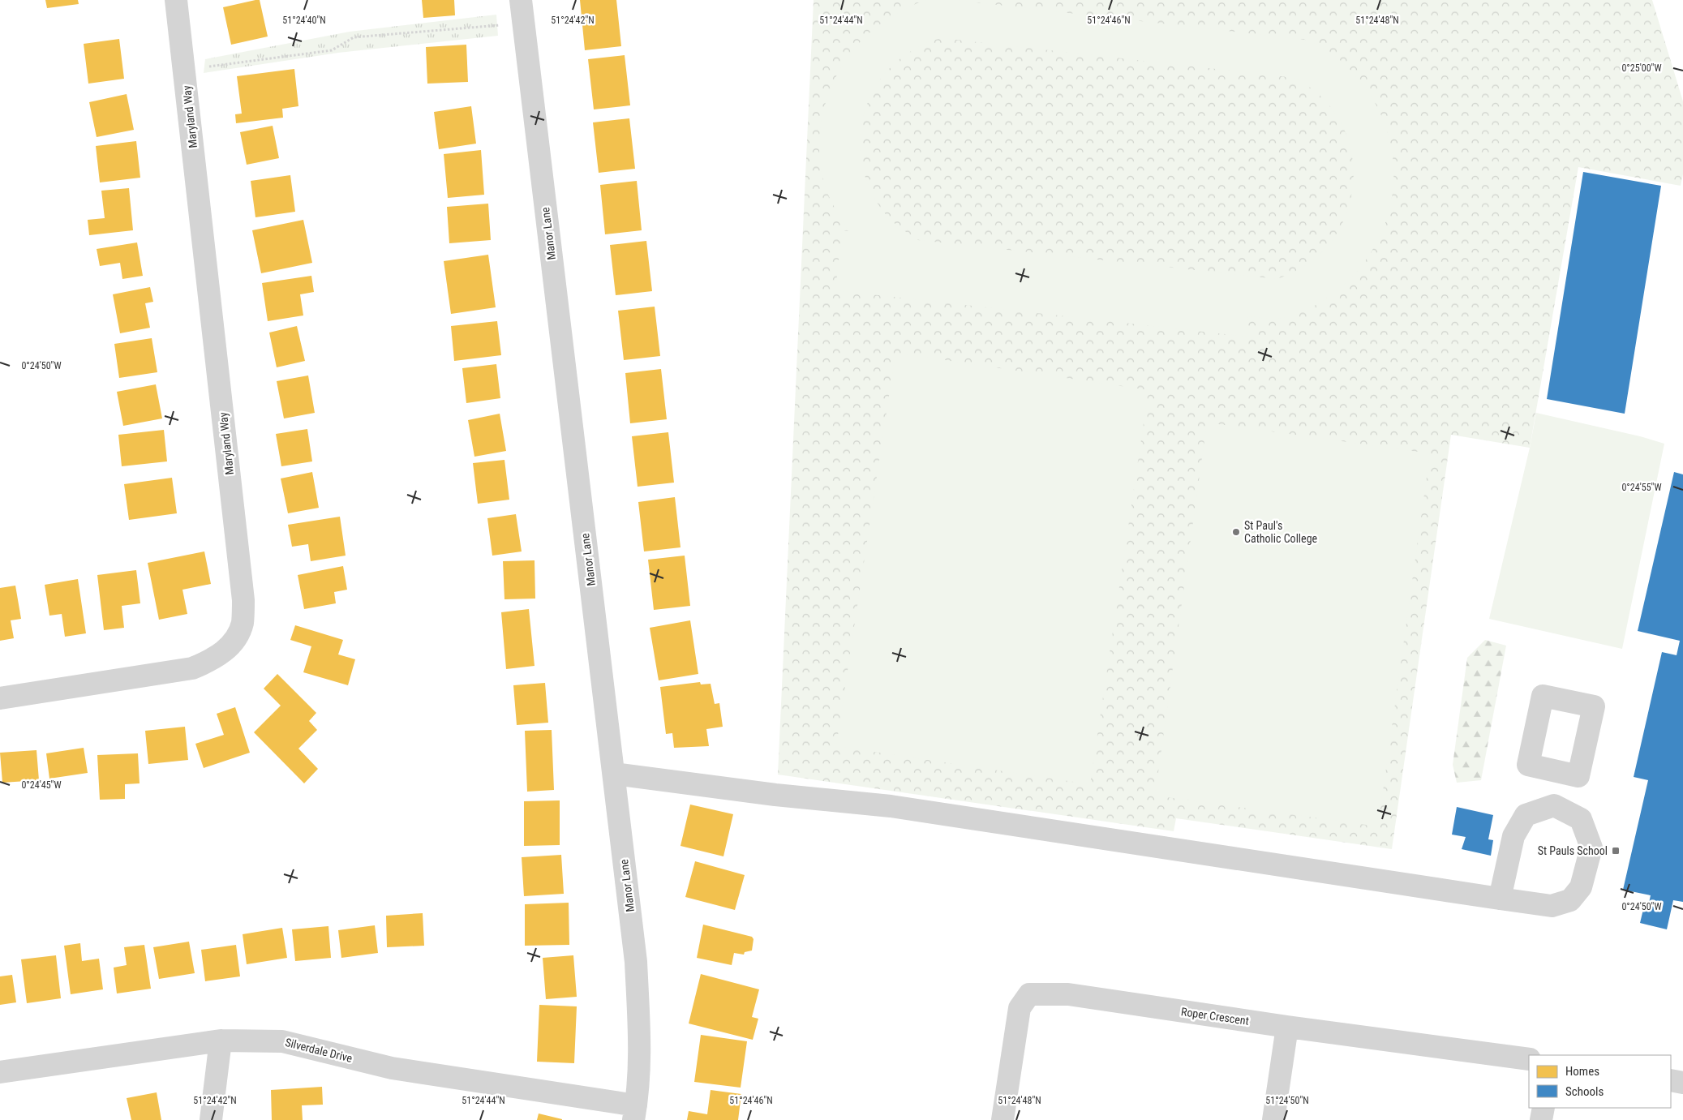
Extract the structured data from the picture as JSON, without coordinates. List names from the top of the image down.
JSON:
{
  "streets": {
    "street": [
      "Maryland Way",
      "Manor Lane",
      "Roper Crescent",
      "Silverdale Drive"
    ]
  },
  "crossings": [
    ["Manor Lane", "Silverdale Drive"]
  ],
  "places": {
    "other": ["St Paul's Catholic College"],
    "transit": ["St Pauls School"]
  },
  "legend": ["Homes", "Schools"],
  "coordinates": [
    "51°24'40\"N",
    "51°24'42\"N",
    "51°24'44\"N",
    "51°24'46\"N",
    "51°24'48\"N",
    "0°25'00\"W",
    "0°24'50\"W",
    "0°24'55\"W",
    "0°24'45\"W",
    "51°24'50\"N"
  ]
}
